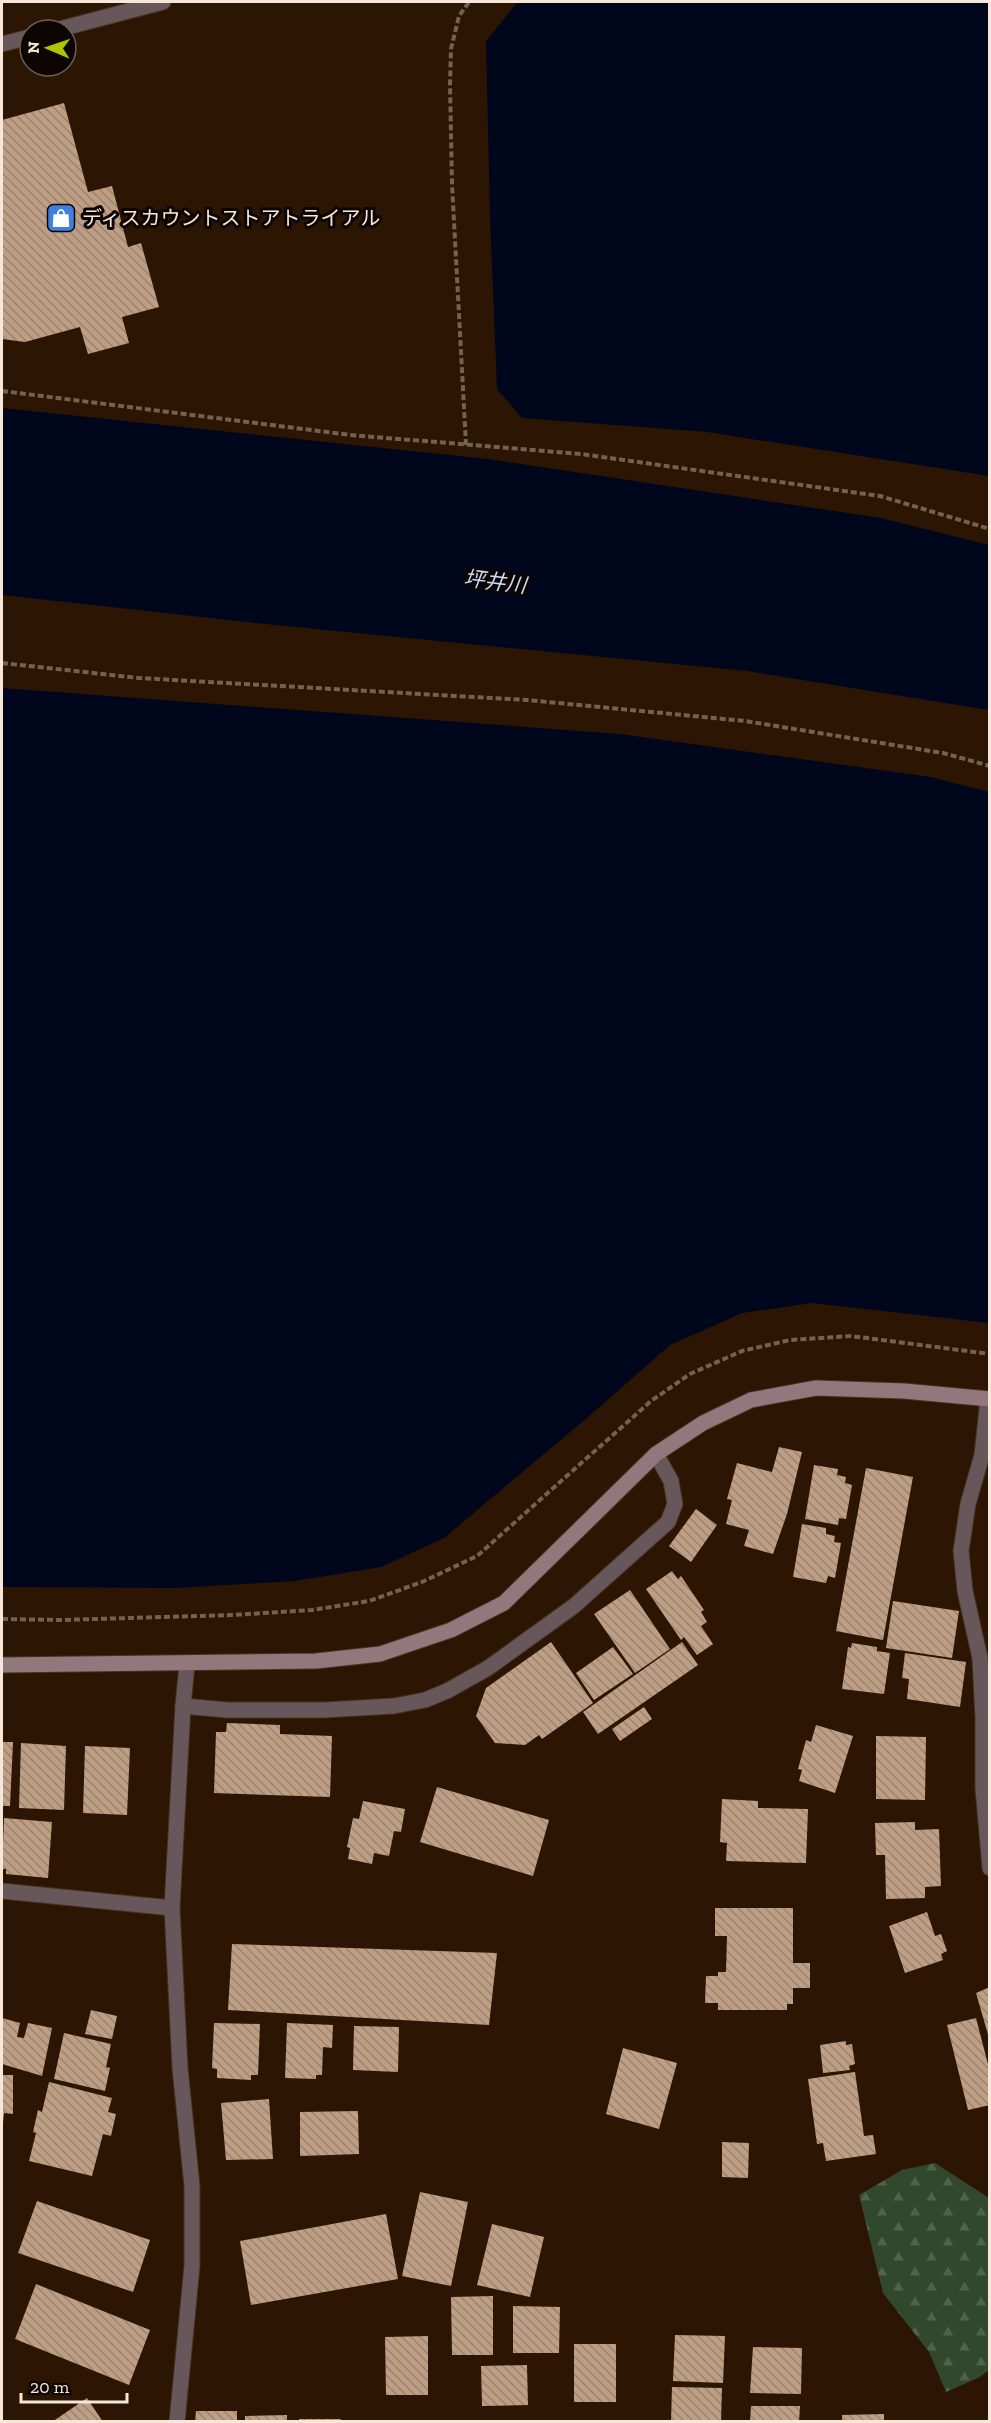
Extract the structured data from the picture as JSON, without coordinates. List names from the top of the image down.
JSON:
{
  "water": ["坪井川"],
  "places": {
    "shop": ["ディスカウントストアトライアル"]
  },
  "scale_bar": "20 m",
  "north": "left"
}
